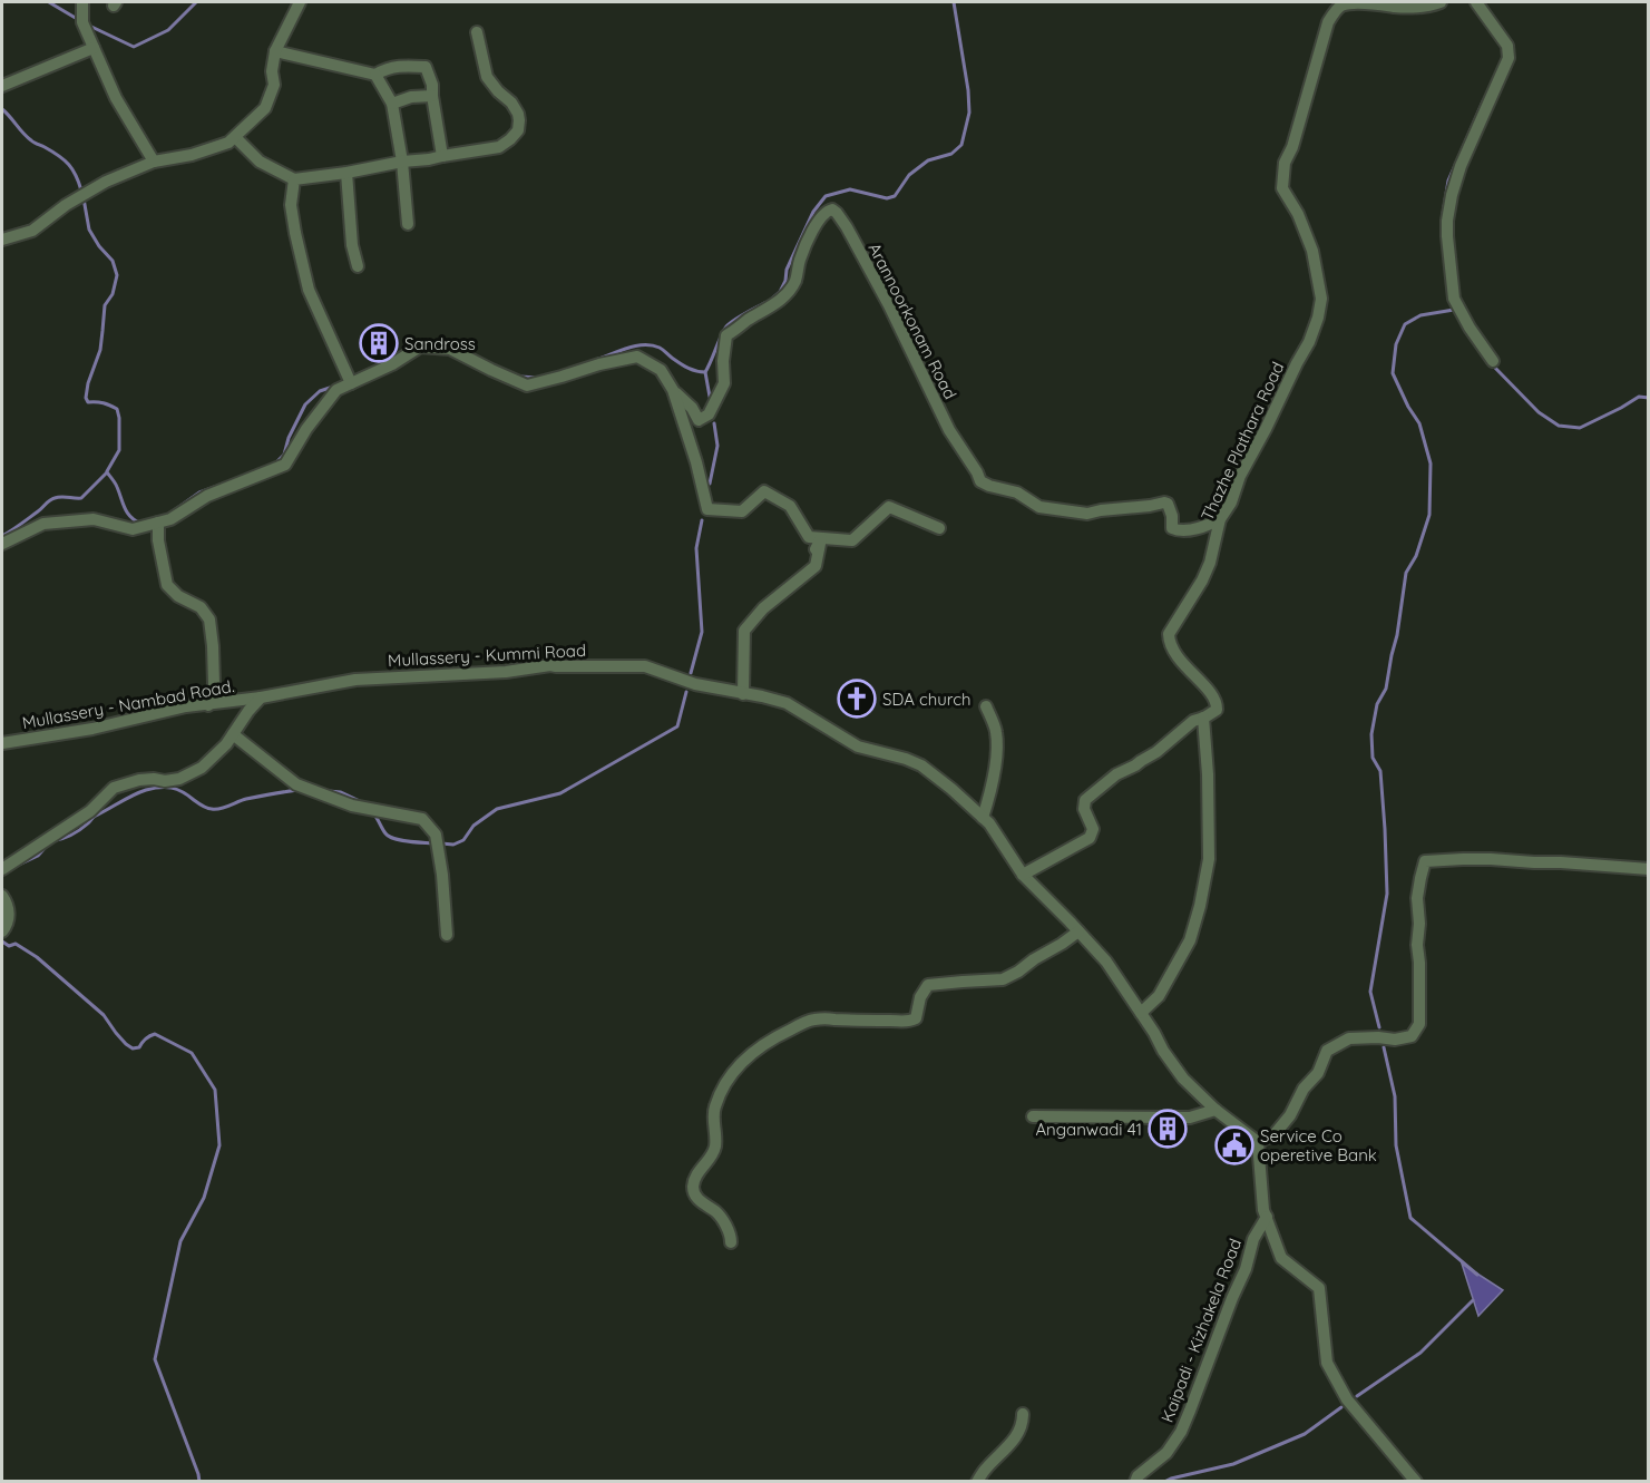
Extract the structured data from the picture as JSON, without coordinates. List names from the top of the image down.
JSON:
{
  "streets": {
    "street": [
      "Arannoorkonam Road",
      "Thazhe Plathara Road",
      "Mullassery - Kummi Road",
      "Mullassery - Nambad Road.",
      "Kaipadi - Kizhakela Road"
    ]
  },
  "crossings": [
    ["Arannoorkonam Road", "Thazhe Plathara Road"],
    ["Mullassery - Kummi Road", "Mullassery - Nambad Road."]
  ],
  "places": {
    "building": ["Sandross", "Anganwadi 41"],
    "church": ["SDA church"],
    "public building": ["Service Co operetive Bank"]
  }
}
